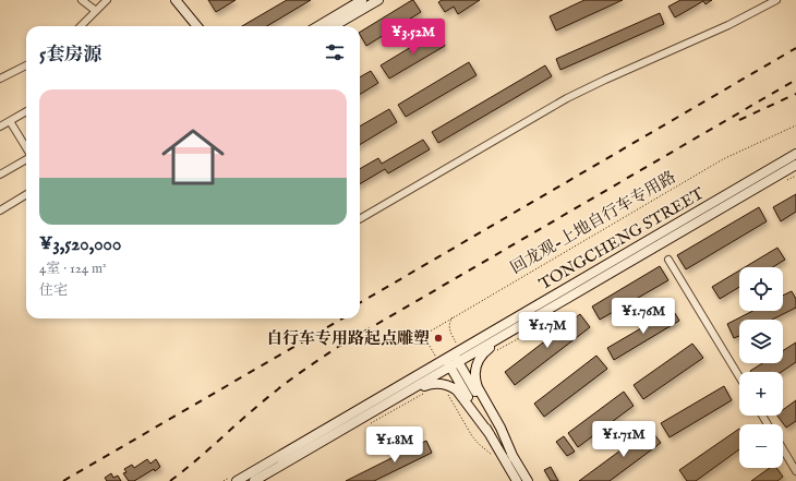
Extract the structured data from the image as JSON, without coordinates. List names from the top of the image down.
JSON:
{
  "streets": {
    "main road": ["TONGCHENG STREET"],
    "path": ["回龙观-上地自行车专用路"]
  },
  "places": ["自行车专用路起点雕塑"],
  "page": {
    "price": [
      "¥3.52M",
      "¥1.76M",
      "¥1.7M",
      "¥1.71M",
      "¥1.8M"
    ],
    "heading": "5套房源",
    "list": [
      {
        "name": "¥3,520,000",
        "note": "4室 · 124 m² · 住宅"
      }
    ],
    "map_buttons": ["+", "−"]
  }
}
